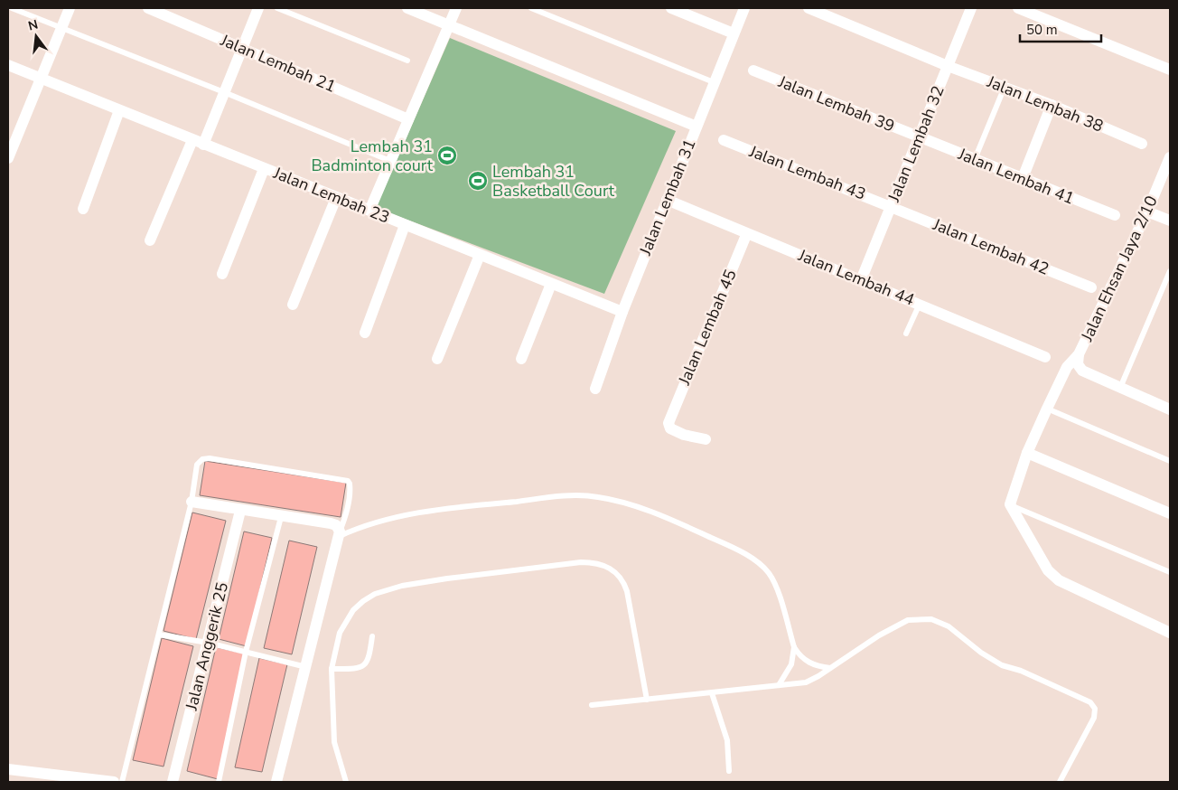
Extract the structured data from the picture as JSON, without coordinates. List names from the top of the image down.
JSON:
{
  "streets": {
    "street": [
      "Jalan Lembah 21",
      "Jalan Lembah 39",
      "Jalan Lembah 38",
      "Jalan Lembah 32",
      "Jalan Lembah 43",
      "Jalan Lembah 41",
      "Jalan Lembah 23",
      "Jalan Lembah 31",
      "Jalan Lembah 42",
      "Jalan Ehsan Jaya 2/10",
      "Jalan Lembah 44",
      "Jalan Lembah 45",
      "Jalan Anggerik 25"
    ]
  },
  "crossings": [
    ["Jalan Lembah 39", "Jalan Lembah 32"],
    ["Jalan Lembah 39", "Jalan Lembah 41"],
    ["Jalan Lembah 38", "Jalan Lembah 32"],
    ["Jalan Lembah 32", "Jalan Lembah 43"],
    ["Jalan Lembah 32", "Jalan Lembah 41"],
    ["Jalan Lembah 32", "Jalan Lembah 42"],
    ["Jalan Lembah 32", "Jalan Lembah 44"],
    ["Jalan Lembah 43", "Jalan Lembah 42"],
    ["Jalan Lembah 23", "Jalan Lembah 31"],
    ["Jalan Lembah 31", "Jalan Lembah 44"],
    ["Jalan Lembah 44", "Jalan Lembah 45"]
  ],
  "places": {
    "sports": ["Lembah 31 Badminton court", "Lembah 31 Basketball Court"]
  },
  "scale_bar": "50 m",
  "north": "top"
}
